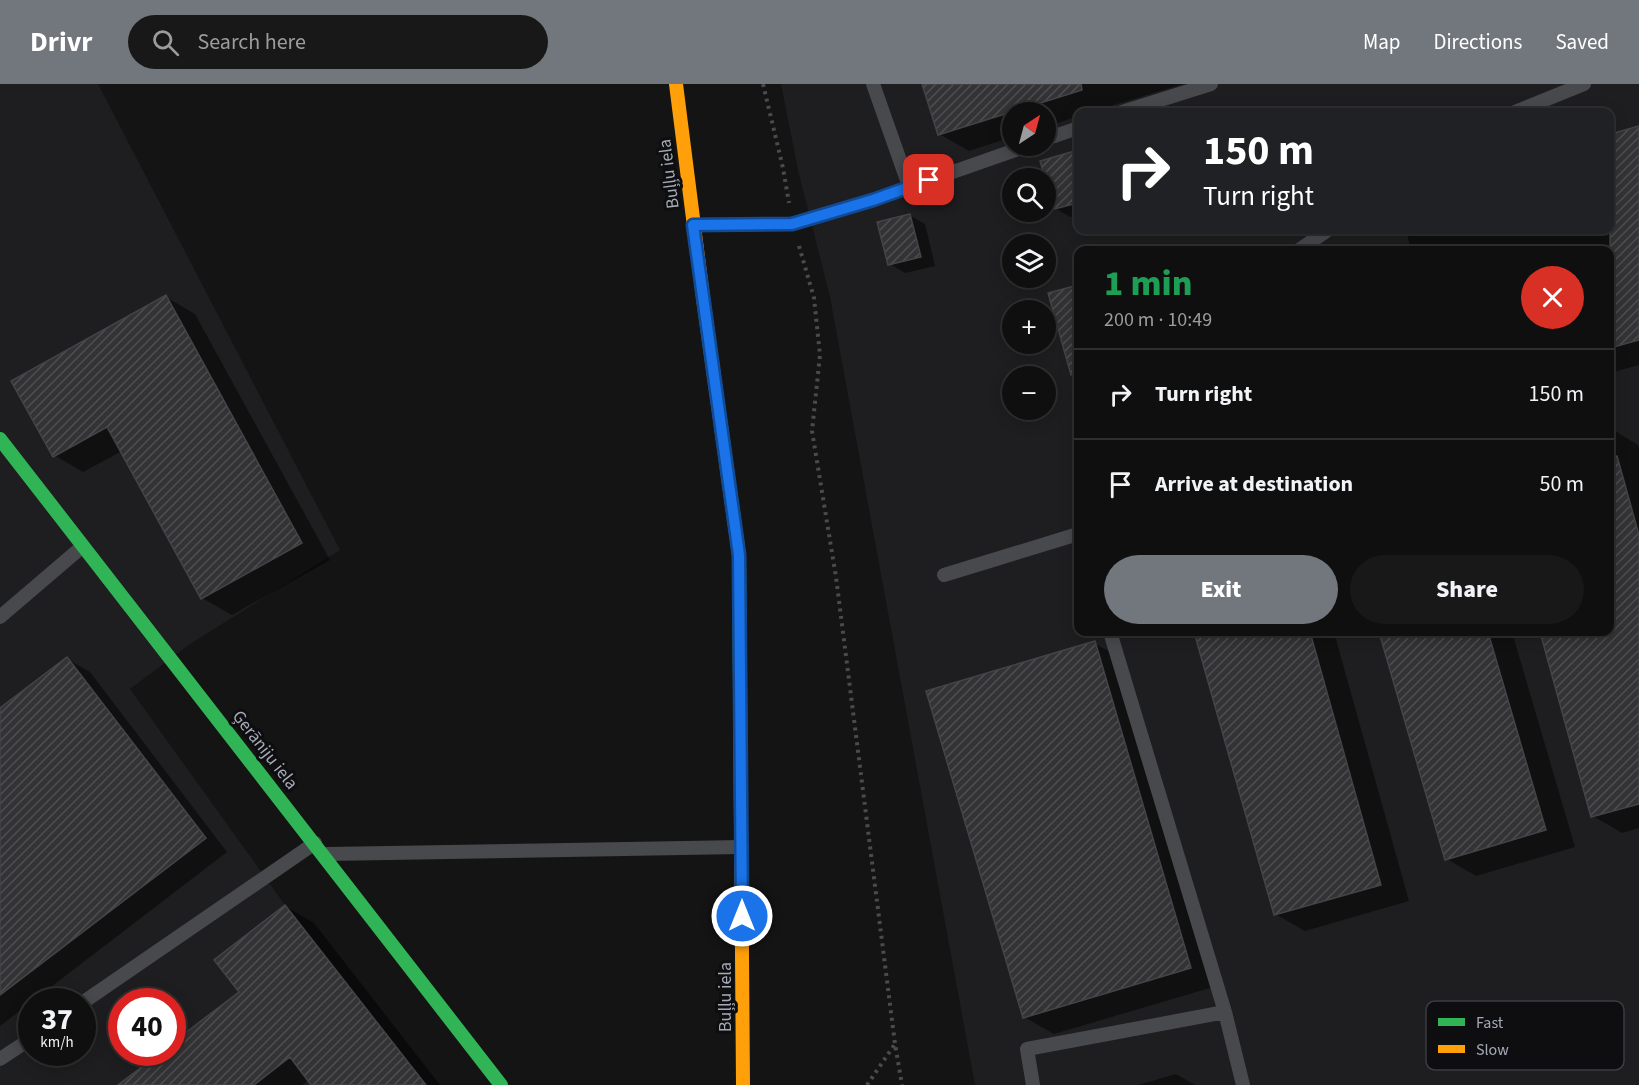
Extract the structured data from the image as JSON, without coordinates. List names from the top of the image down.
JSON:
{
  "streets": {
    "street": ["Buļļu iela", "Ģerāniju iela"]
  },
  "legend": ["Fast", "Slow"],
  "north": "top right",
  "page": {
    "header": "Drivr",
    "search": "Search here",
    "nav": ["Map", "Directions", "Saved"],
    "map_buttons": ["+", "−"],
    "turn": ["150 m", "Turn right"],
    "heading": ["1 min", "200 m · 10:49"],
    "list": [
      {
        "name": "Turn right",
        "value": "150 m"
      },
      {
        "name": "Arrive at destination",
        "value": "50 m"
      }
    ],
    "buttons": ["Exit", "Share"],
    "speed": "37 km/h",
    "limit": "40"
  }
}
